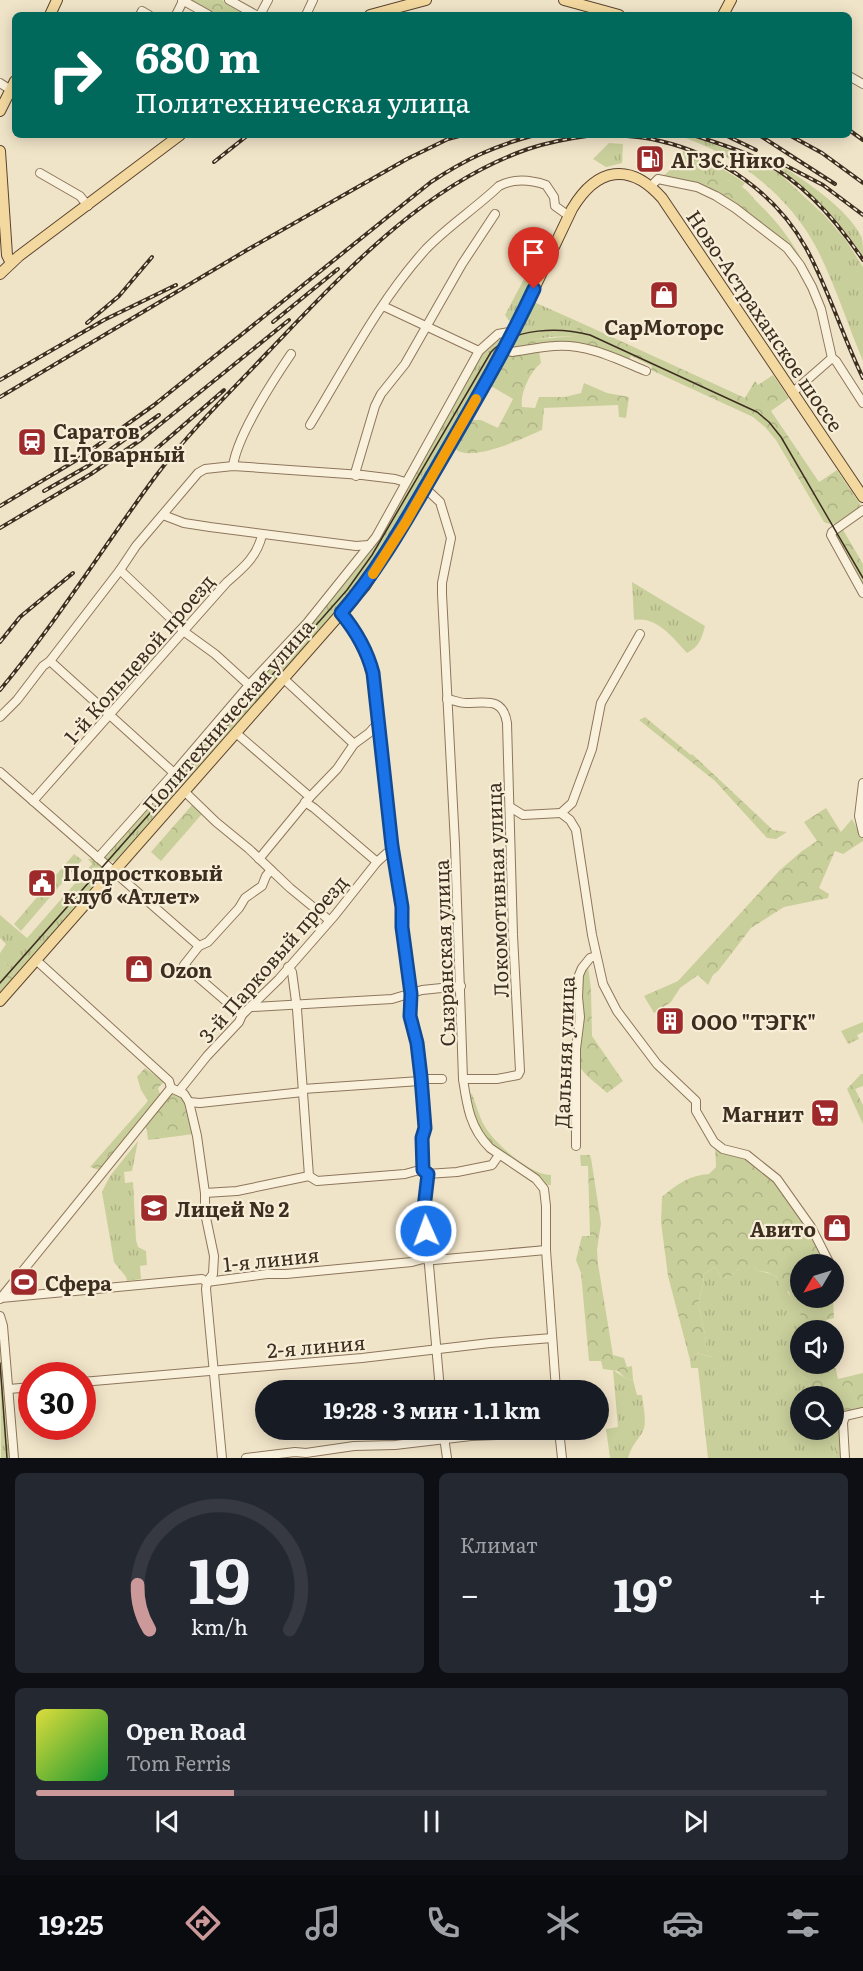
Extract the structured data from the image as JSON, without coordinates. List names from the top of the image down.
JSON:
{
  "streets": {
    "main road": ["Ново-Астраханское шоссе", "Политехническая улица"],
    "street": [
      "1-й Кольцевой проезд",
      "Локомотивная улица",
      "Сызранская улица",
      "3-й Парковый проезд",
      "Дальняя улица",
      "1-я линия",
      "2-я линия"
    ]
  },
  "crossings": [
    ["Ново-Астраханское шоссе", "Политехническая улица"],
    ["Политехническая улица", "Сызранская улица"],
    ["Локомотивная улица", "Сызранская улица"],
    ["Сызранская улица", "1-я линия"],
    ["Сызранская улица", "2-я линия"],
    ["3-й Парковый проезд", "1-я линия"]
  ],
  "places": {
    "fuel station": ["АГЗС Нико"],
    "shop": ["СарМоторс", "Ozon", "Авито"],
    "station": ["Саратов II-Товарный"],
    "public building": ["Подростковый клуб «Атлет»"],
    "building": ["ООО \"ТЭГК\""],
    "supermarket": ["Магнит"],
    "school or university": ["Лицей № 2"],
    "sports": ["Сфера"]
  },
  "north": "bottom left",
  "page": {
    "turn": ["680 m", "Политехническая улица"],
    "limit": "30",
    "trip": "19:28 · 3 мин · 1.1 km",
    "tile": "Климат",
    "heat": ["−", "19°", "+"],
    "song": ["Open Road", "Tom Ferris"],
    "tabs": "19:25",
    "gauge": ["19", "km/h"]
  }
}
